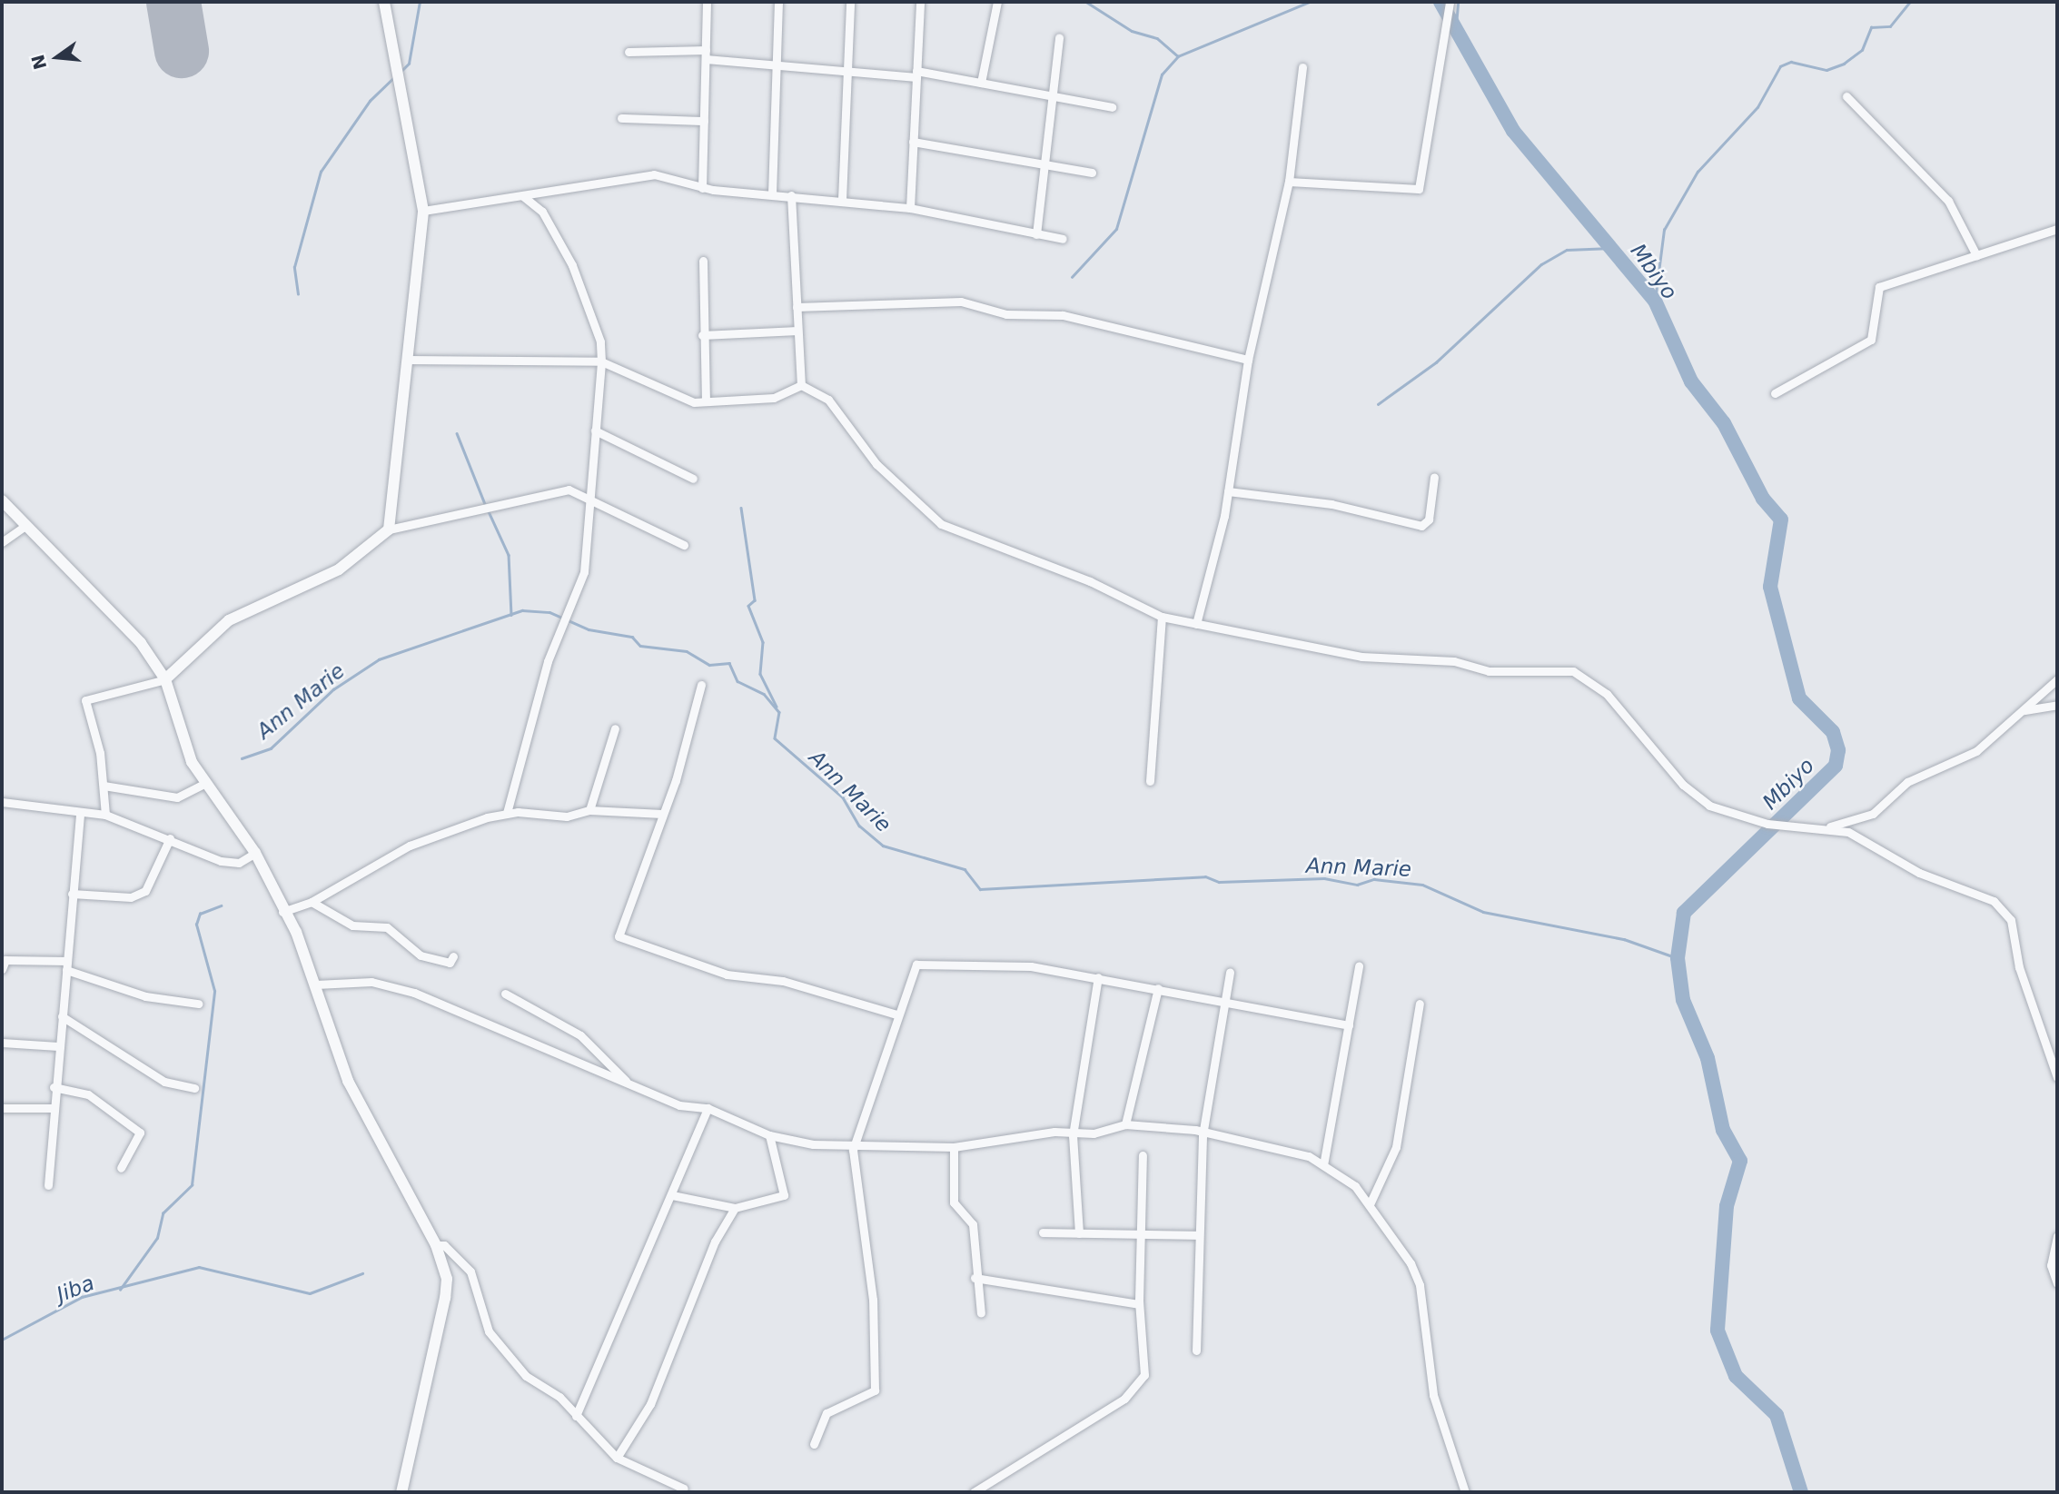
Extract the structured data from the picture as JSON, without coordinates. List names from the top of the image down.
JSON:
{
  "water": ["Mbiyo", "Ann Marie", "Jiba"],
  "north": "left"
}
